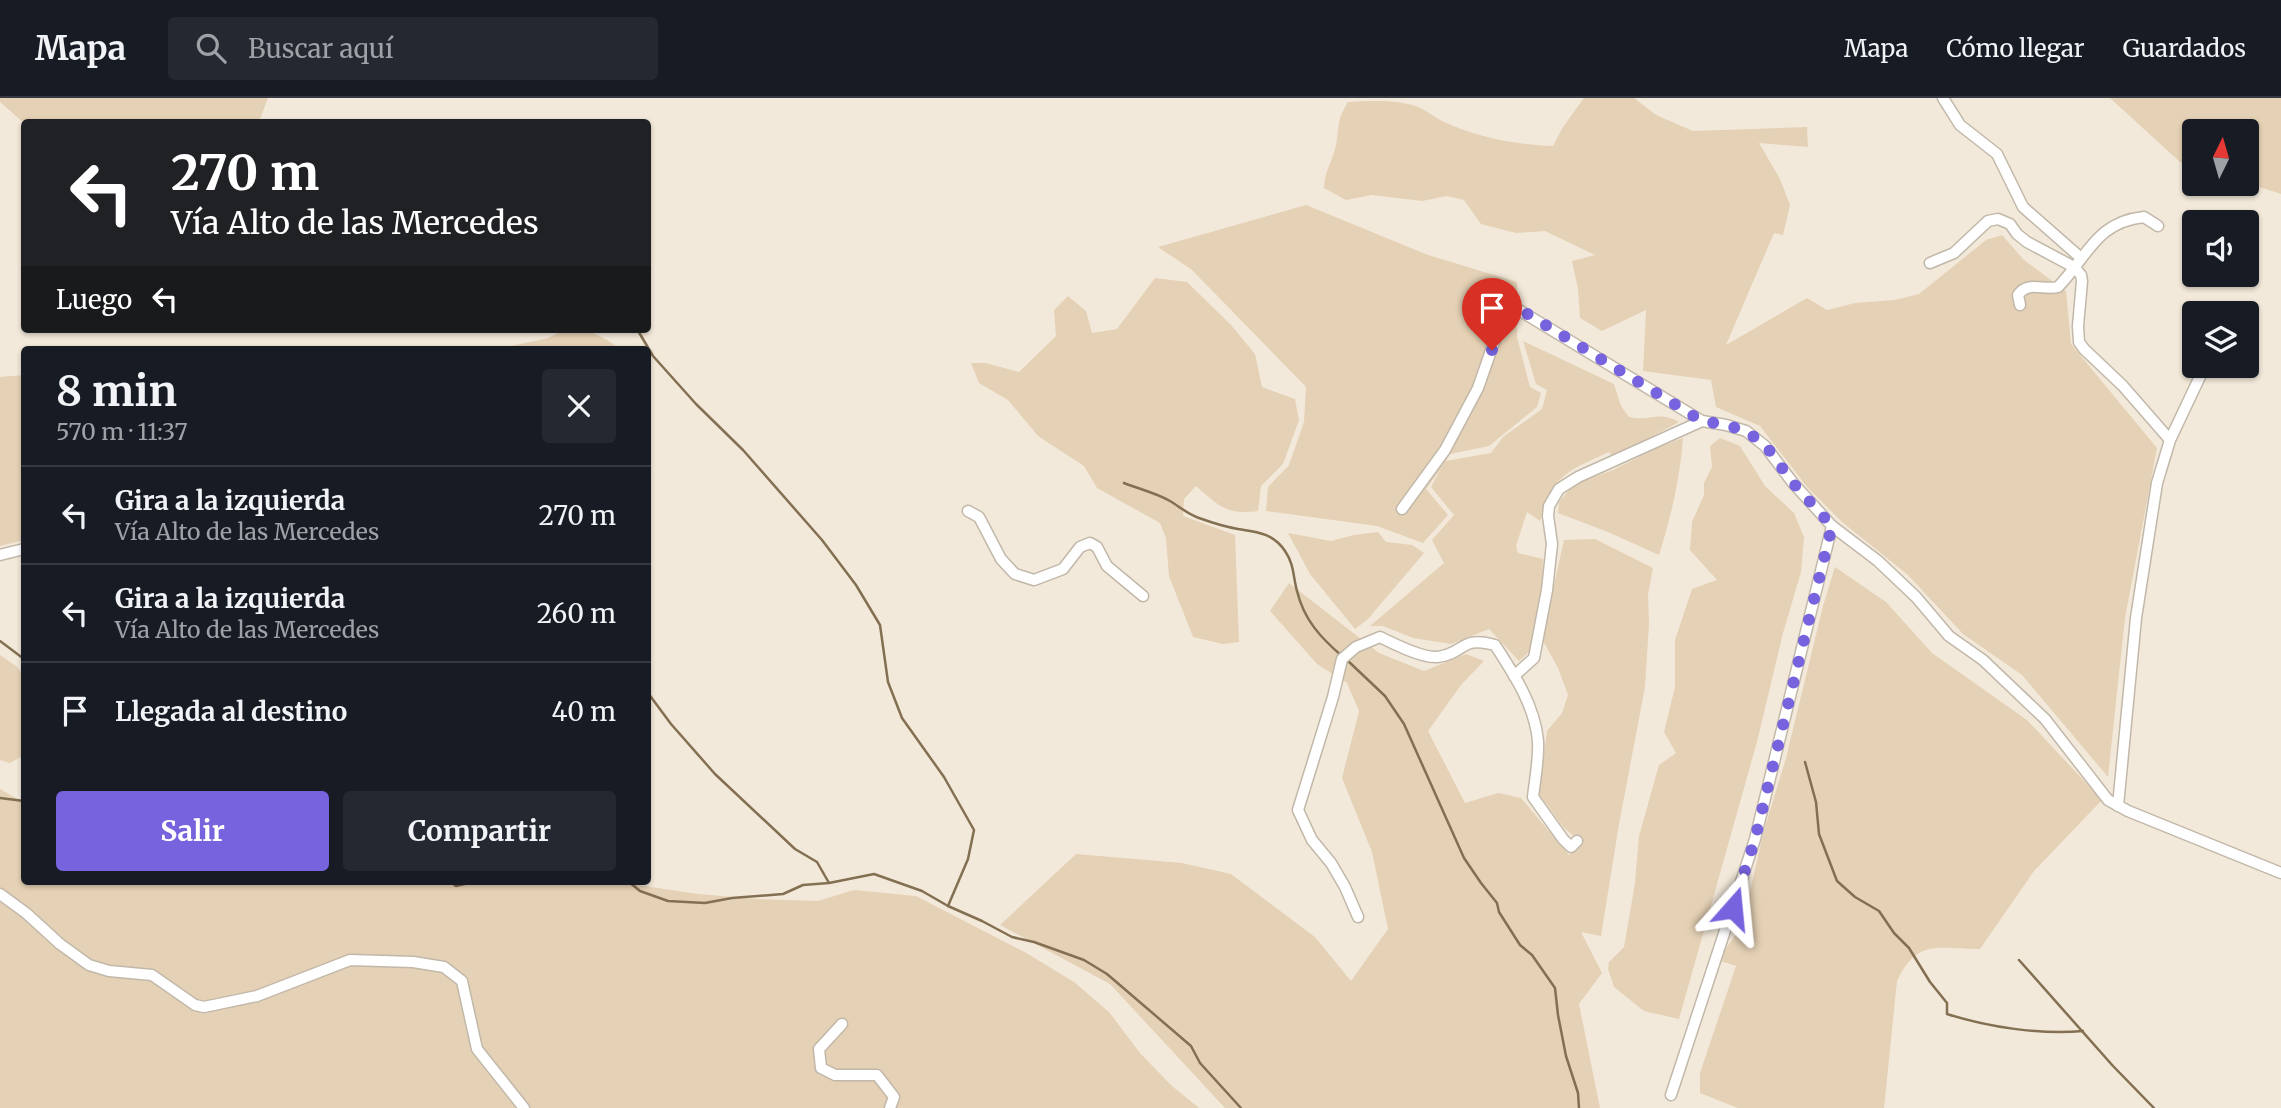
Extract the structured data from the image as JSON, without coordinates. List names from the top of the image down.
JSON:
{
  "north": "top",
  "page": {
    "header": "Mapa",
    "search": "Buscar aquí",
    "nav": ["Mapa", "Cómo llegar", "Guardados"],
    "turn": ["270 m", "Vía Alto de las Mercedes"],
    "then": "Luego",
    "heading": ["8 min", "570 m · 11:37"],
    "list": [
      {
        "name": "Gira a la izquierda",
        "note": "Vía Alto de las Mercedes",
        "value": "270 m"
      },
      {
        "name": "Gira a la izquierda",
        "note": "Vía Alto de las Mercedes",
        "value": "260 m"
      },
      {
        "name": "Llegada al destino",
        "value": "40 m"
      }
    ],
    "buttons": ["Salir", "Compartir"]
  }
}
